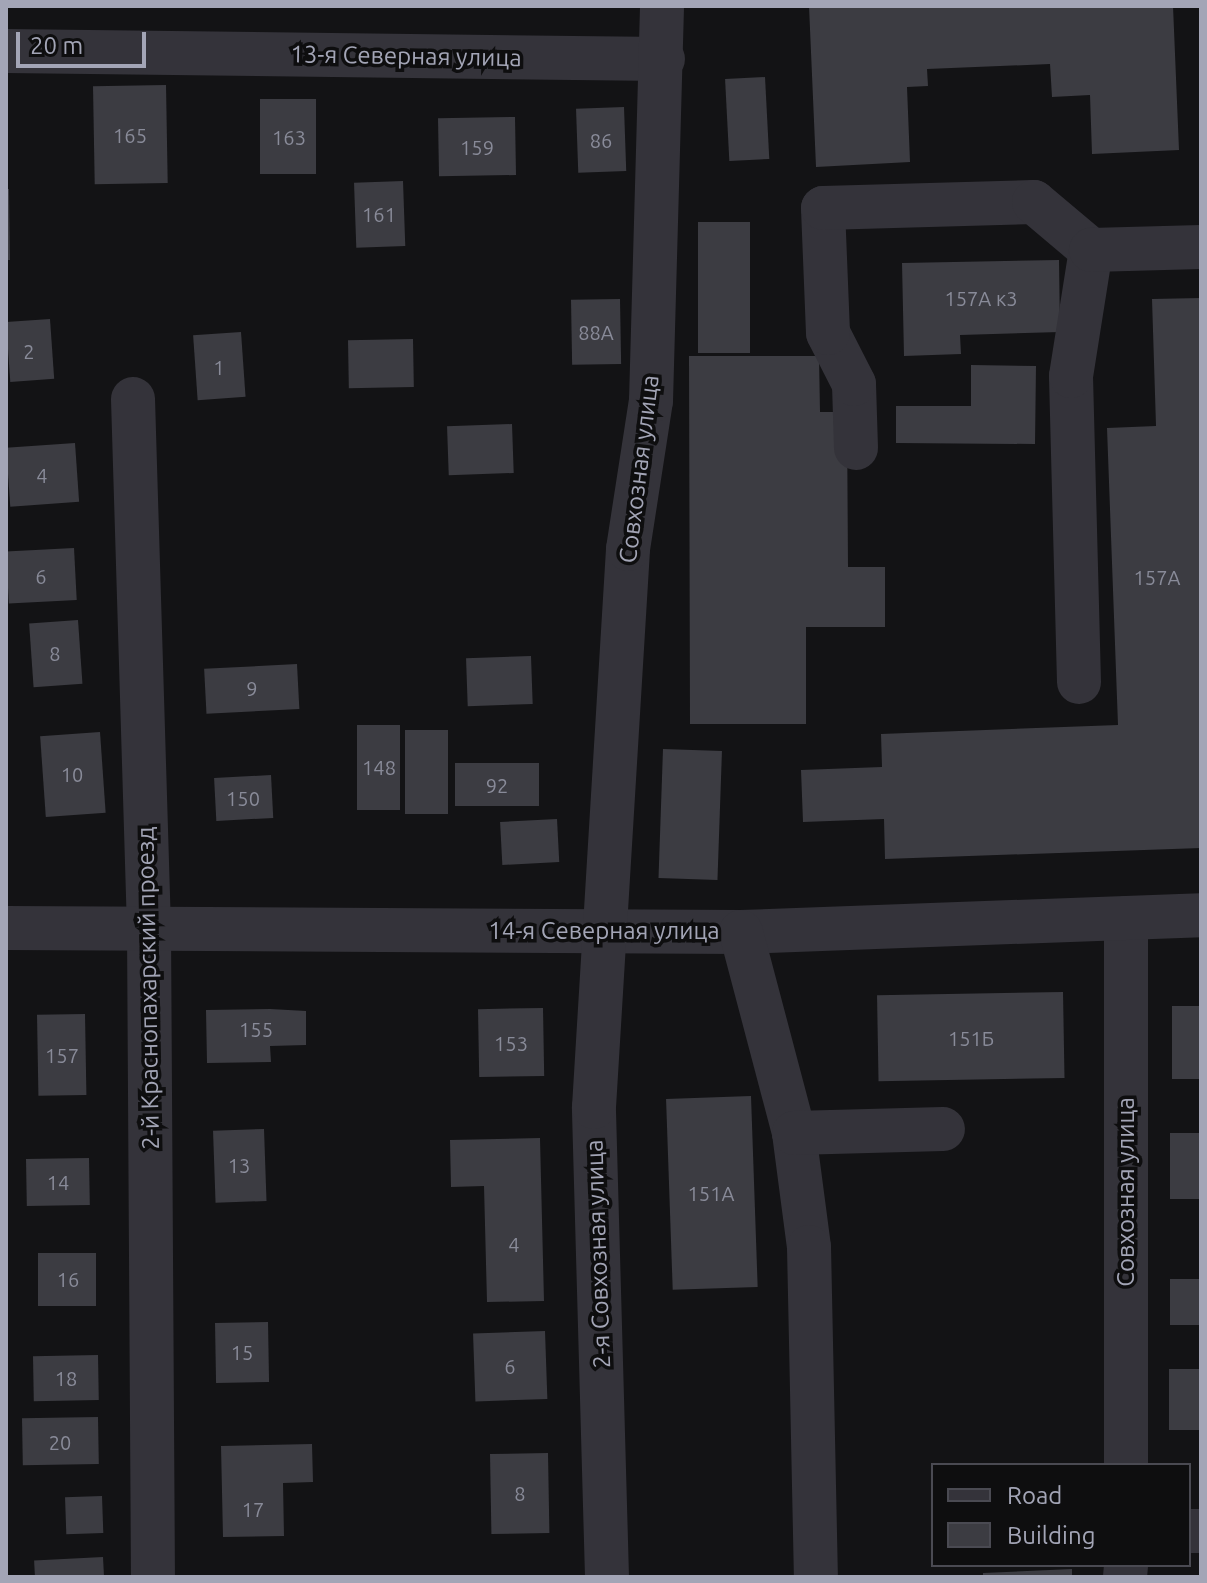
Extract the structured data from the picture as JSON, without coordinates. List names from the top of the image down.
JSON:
{
  "streets": {
    "street": [
      "13-я Северная улица",
      "Совхозная улица",
      "14-я Северная улица",
      "2-й Краснопахарский проезд",
      "2-я Совхозная улица"
    ]
  },
  "crossings": [
    ["13-я Северная улица", "Совхозная улица"],
    ["Совхозная улица", "14-я Северная улица"],
    ["Совхозная улица", "2-я Совхозная улица"],
    ["14-я Северная улица", "2-й Краснопахарский проезд"],
    ["14-я Северная улица", "2-я Совхозная улица"]
  ],
  "house_numbers": [
    "165",
    "163",
    "86",
    "159",
    "161",
    "157А к3",
    "88А",
    "2",
    "1",
    "4",
    "6",
    "157А",
    "8",
    "9",
    "148",
    "10",
    "92",
    "150",
    "155",
    "151Б",
    "153",
    "157",
    "13",
    "14",
    "151А",
    "4",
    "16",
    "15",
    "6",
    "18",
    "20",
    "8",
    "17"
  ],
  "legend": ["Road", "Building"],
  "scale_bar": "20 m"
}
